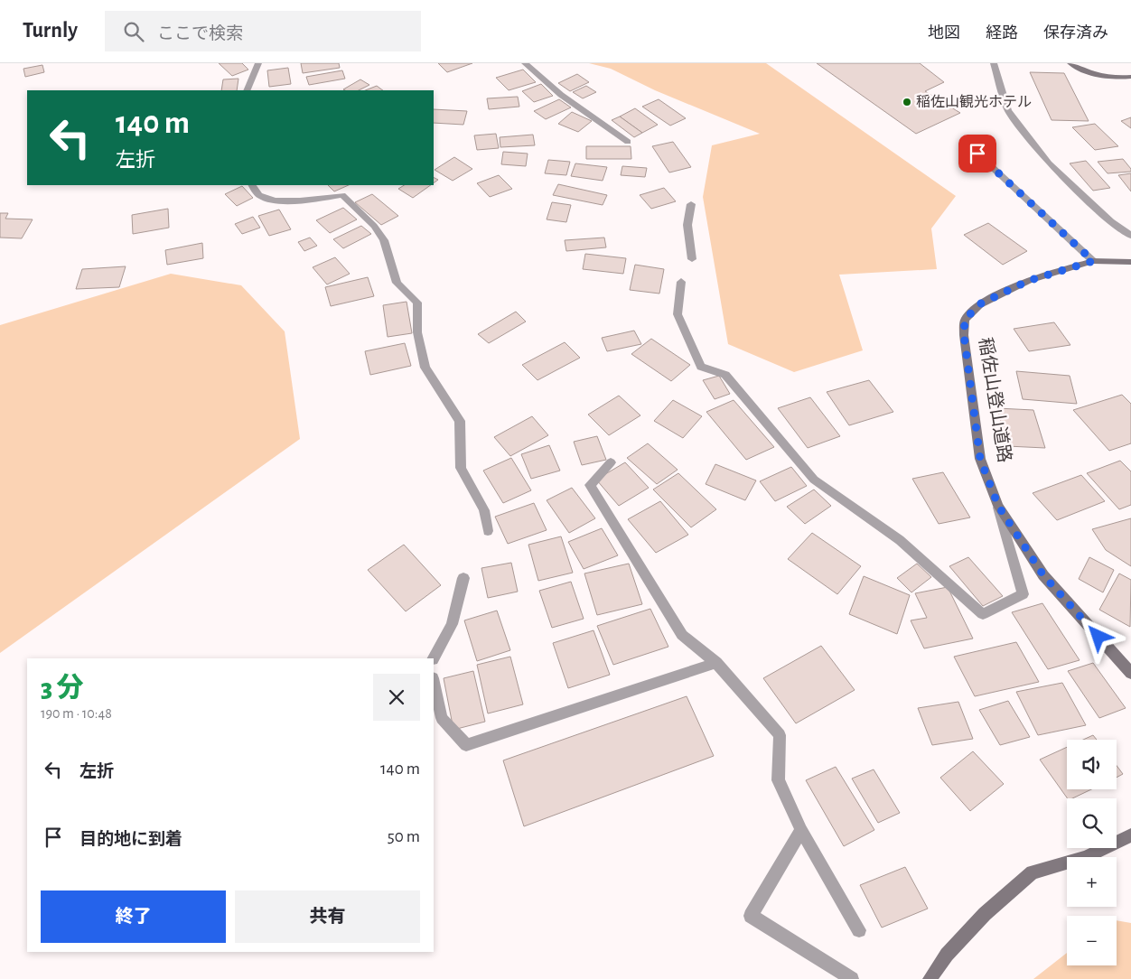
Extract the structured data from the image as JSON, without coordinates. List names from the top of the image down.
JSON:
{
  "streets": {
    "street": ["稲佐山登山道路"]
  },
  "places": ["稲佐山観光ホテル"],
  "page": {
    "header": "Turnly",
    "search": "ここで検索",
    "nav": ["地図", "経路", "保存済み"],
    "turn": ["140 m", "左折"],
    "heading": ["3 分", "190 m · 10:48"],
    "list": [
      {
        "name": "左折",
        "value": "140 m"
      },
      {
        "name": "目的地に到着",
        "value": "50 m"
      }
    ],
    "map_buttons": ["+", "−"],
    "buttons": ["終了", "共有"]
  }
}
